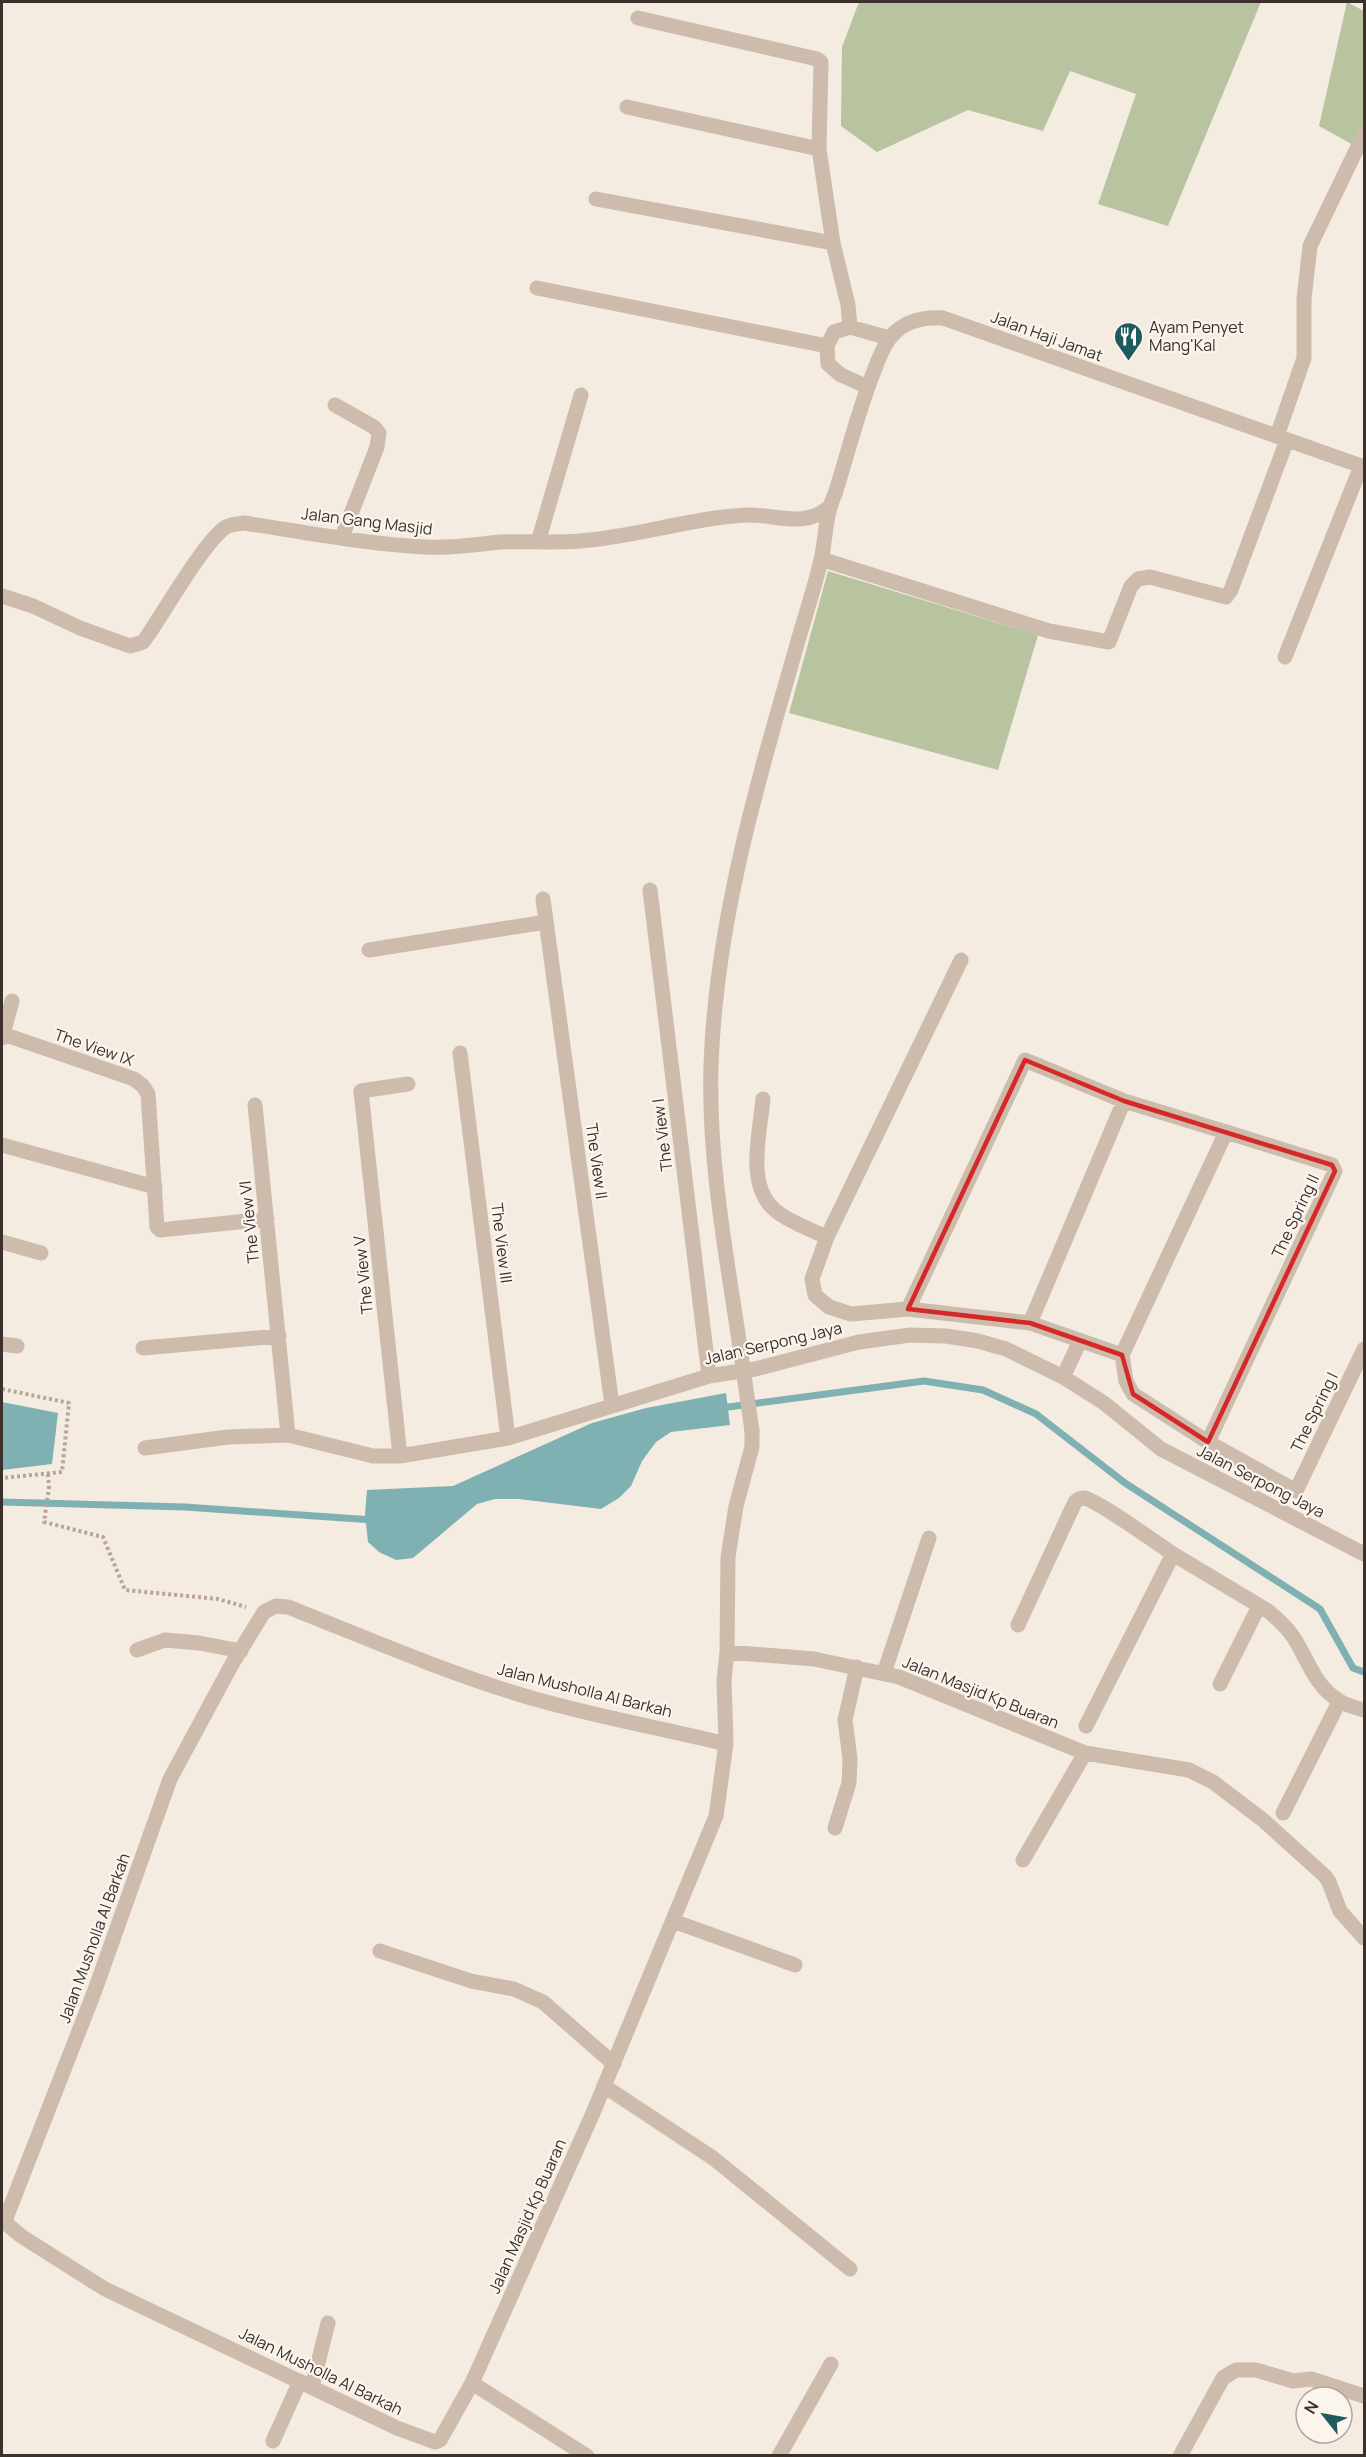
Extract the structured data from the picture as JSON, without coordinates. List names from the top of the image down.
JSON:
{
  "streets": {
    "street": [
      "Jalan Haji Jamat",
      "Jalan Gang Masjid",
      "The View IX",
      "The View I",
      "The View II",
      "The Spring II",
      "The View VI",
      "The View III",
      "The View V",
      "Jalan Serpong Jaya",
      "The Spring I",
      "Jalan Musholla Al Barkah",
      "Jalan Masjid Kp Buaran"
    ]
  },
  "crossings": [
    ["The View IX", "The View VI"],
    ["The View I", "Jalan Serpong Jaya"],
    ["The View II", "Jalan Serpong Jaya"],
    ["The Spring II", "The Spring I"],
    ["The View VI", "Jalan Serpong Jaya"],
    ["The View III", "Jalan Serpong Jaya"],
    ["The View V", "Jalan Serpong Jaya"],
    ["Jalan Musholla Al Barkah", "Jalan Masjid Kp Buaran"]
  ],
  "places": {
    "restaurant": ["Ayam Penyet Mang'Kal"]
  },
  "north": "top left"
}
